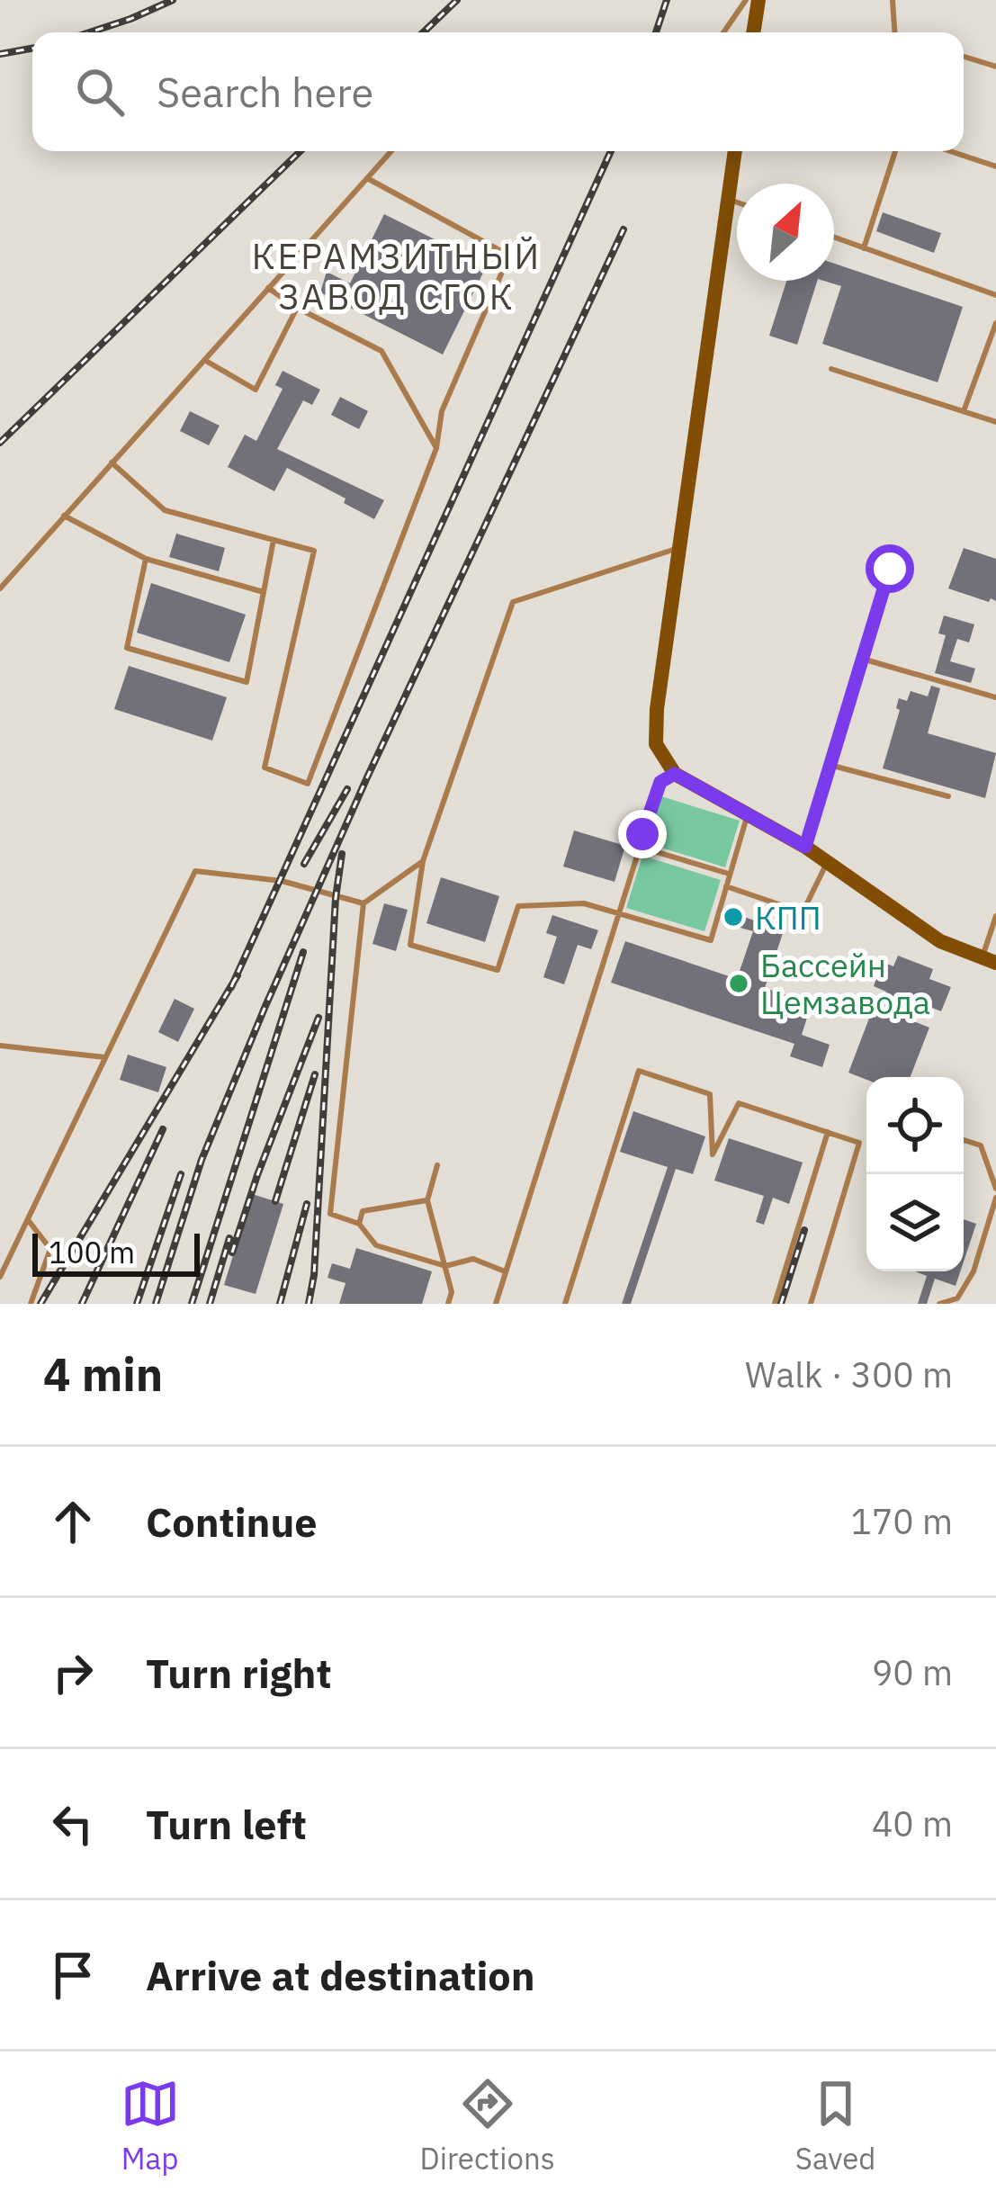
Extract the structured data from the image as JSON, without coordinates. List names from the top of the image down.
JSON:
{
  "districts": ["КЕРАМЗИТНЫЙ ЗАВОД СГОК"],
  "places": ["КПП", "Бассейн Цемзавода"],
  "scale_bar": "100 m",
  "north": "top right",
  "page": {
    "search": "Search here",
    "scale": "100 m",
    "heading": ["4 min", "Walk · 300 m"],
    "list": [
      ["Continue", "170 m"],
      ["Turn right", "90 m"],
      ["Turn left", "40 m"],
      "Arrive at destination"
    ],
    "nav": ["Map", "Directions", "Saved"]
  }
}
